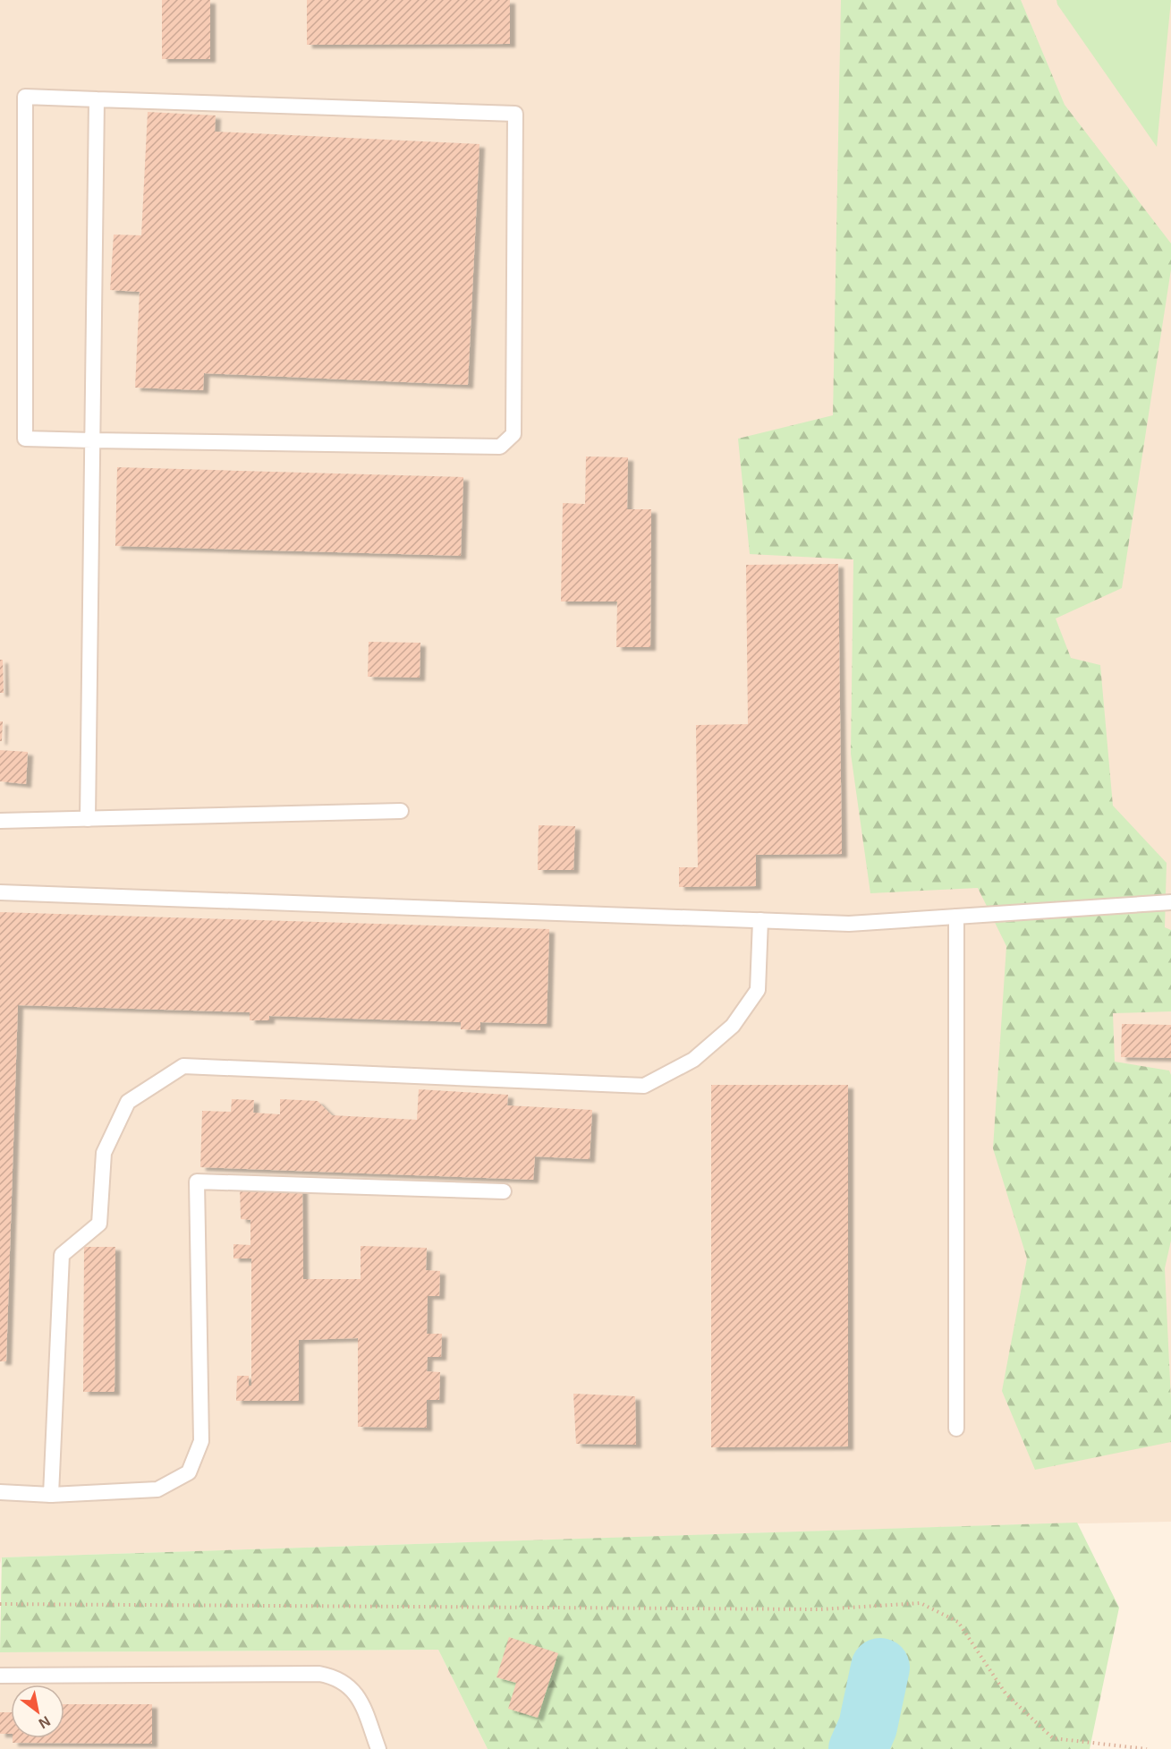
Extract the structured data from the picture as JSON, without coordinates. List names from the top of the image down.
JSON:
{
  "north": "bottom right"
}
